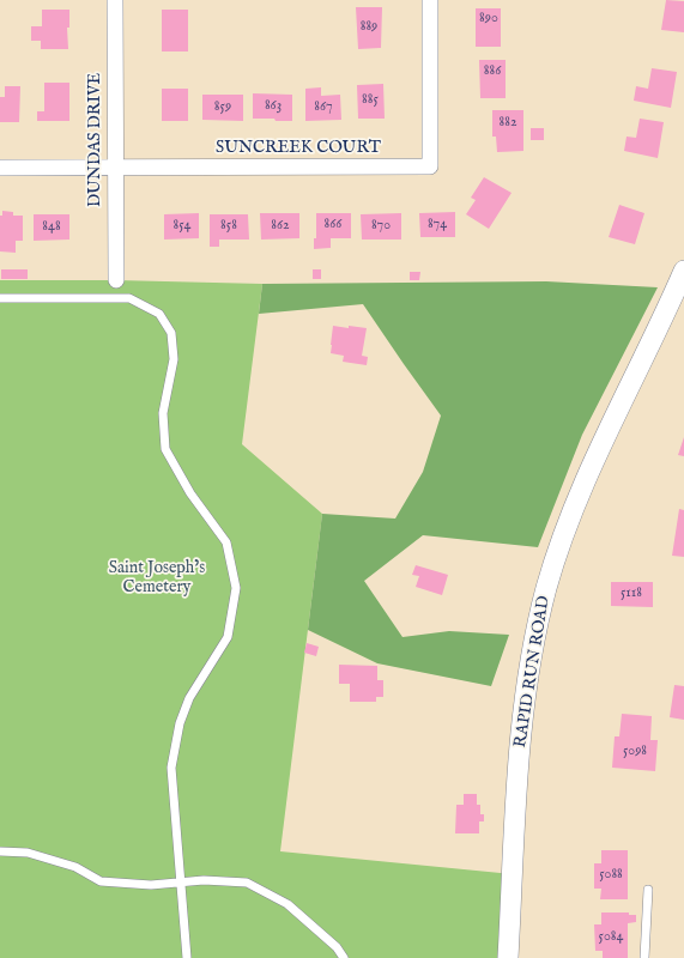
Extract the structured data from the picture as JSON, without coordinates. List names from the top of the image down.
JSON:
{
  "streets": {
    "street": ["DUNDAS DRIVE", "SUNCREEK COURT", "RAPID RUN ROAD"]
  },
  "crossings": [
    ["DUNDAS DRIVE", "SUNCREEK COURT"]
  ],
  "parks": ["Saint Joseph’s Cemetery"],
  "house_numbers": [
    "890",
    "889",
    "886",
    "885",
    "863",
    "859",
    "867",
    "882",
    "866",
    "874",
    "854",
    "858",
    "862",
    "870",
    "848",
    "5118",
    "5098",
    "5088",
    "5084"
  ]
}
